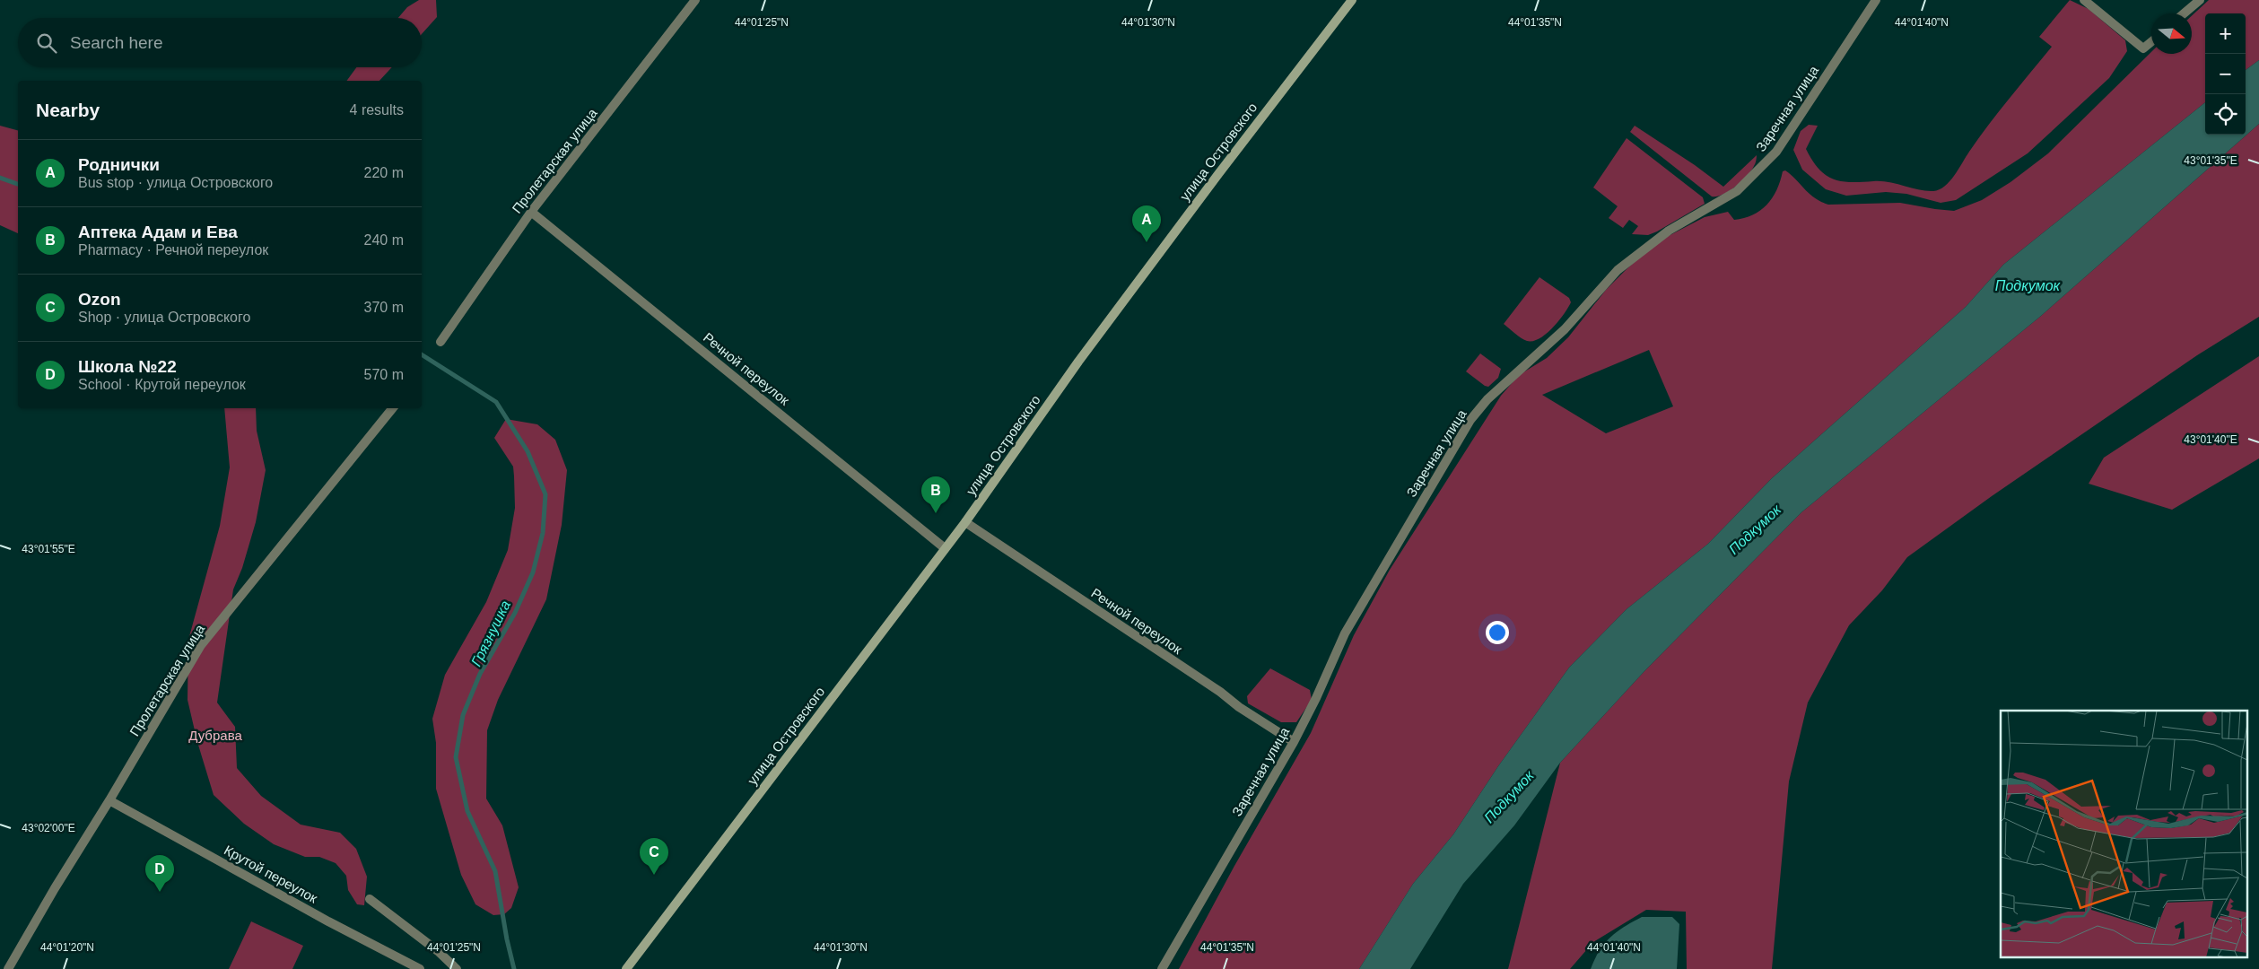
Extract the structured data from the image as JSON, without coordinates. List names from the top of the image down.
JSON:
{
  "streets": {
    "street": [
      "Заречная улица",
      "улица Островского",
      "Пролетарская улица",
      "Речной переулок",
      "Крутой переулок"
    ]
  },
  "crossings": [
    ["Заречная улица", "Речной переулок"],
    ["улица Островского", "Речной переулок"],
    ["Пролетарская улица", "Речной переулок"],
    ["Пролетарская улица", "Крутой переулок"]
  ],
  "water": ["Подкумок", "Грязнушка"],
  "parks": ["Дубрава"],
  "north": "right",
  "page": {
    "map_buttons": ["+", "−"],
    "search": "Search here",
    "heading": ["Nearby", "4 results"],
    "list": [
      {
        "mark": "A",
        "name": "Роднички",
        "note": "Bus stop · улица Островского",
        "value": "220 m"
      },
      {
        "mark": "B",
        "name": "Аптека Адам и Ева",
        "note": "Pharmacy · Речной переулок",
        "value": "240 m"
      },
      {
        "mark": "C",
        "name": "Ozon",
        "note": "Shop · улица Островского",
        "value": "370 m"
      },
      {
        "mark": "D",
        "name": "Школа №22",
        "note": "School · Крутой переулок",
        "value": "570 m"
      }
    ],
    "pins": [
      "A",
      "B",
      "C",
      "D"
    ]
  },
  "coordinates": [
    "44°01'25\"N",
    "44°01'30\"N",
    "44°01'35\"N",
    "44°01'40\"N",
    "43°01'35\"E",
    "43°01'40\"E",
    "43°01'55\"E",
    "43°02'00\"E",
    "44°01'20\"N"
  ]
}
